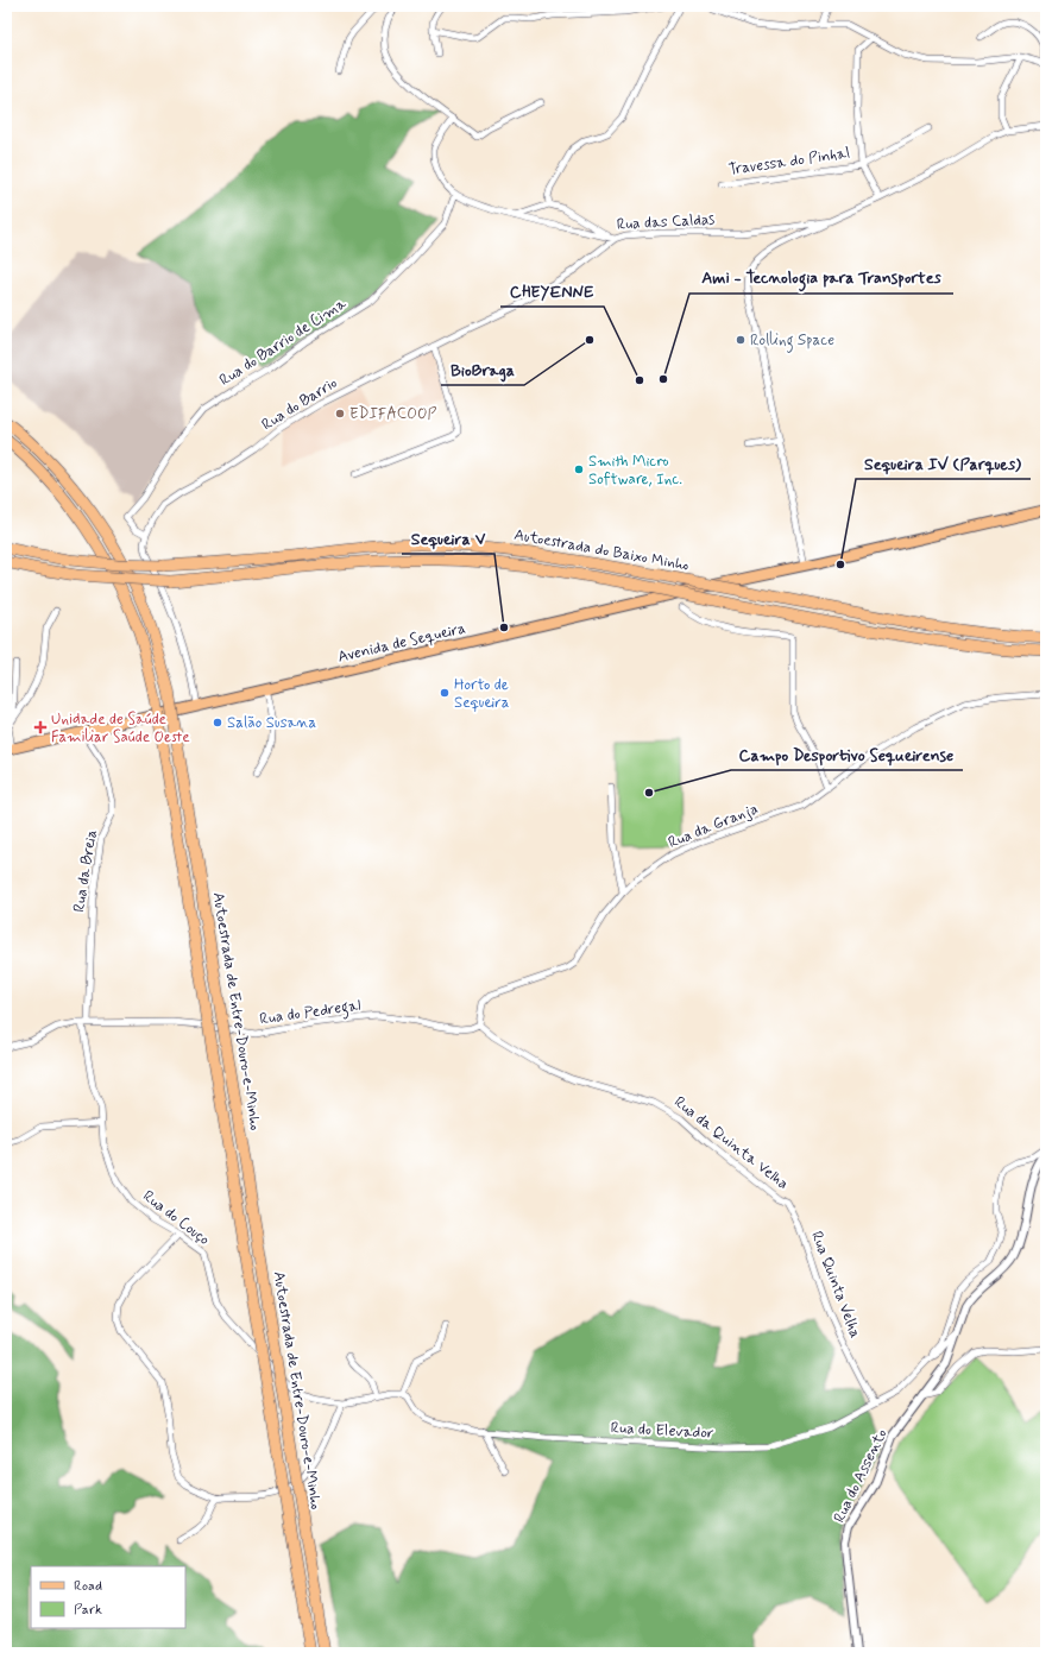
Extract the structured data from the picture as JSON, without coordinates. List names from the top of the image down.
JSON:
{
  "streets": {
    "highway": ["Autoestrada do Baixo Minho", "Autoestrada de Entre-Douro-e-Minho"],
    "main road": ["Avenida de Sequeira"],
    "street": [
      "Travessa do Pinhal",
      "Rua das Caldas",
      "Rua do Barrio de Cima",
      "Rua do Barrio",
      "Rua da Granja",
      "Rua da Breia",
      "Rua do Pedregal",
      "Rua da Quinta Velha",
      "Rua do Couço",
      "Rua Quinta Velha",
      "Rua do Elevador",
      "Rua do Assento"
    ]
  },
  "crossings": [
    ["Rua das Caldas", "Rua do Barrio de Cima"],
    ["Rua das Caldas", "Rua do Barrio"],
    ["Rua das Caldas", "Avenida de Sequeira"],
    ["Rua do Barrio de Cima", "Rua do Barrio"],
    ["Avenida de Sequeira", "Rua da Breia"],
    ["Rua da Granja", "Rua do Pedregal"],
    ["Rua da Granja", "Rua da Quinta Velha"],
    ["Rua da Breia", "Rua do Pedregal"],
    ["Rua da Breia", "Rua do Couço"],
    ["Rua do Pedregal", "Rua da Quinta Velha"],
    ["Rua do Pedregal", "Rua do Couço"],
    ["Rua da Quinta Velha", "Rua Quinta Velha"],
    ["Rua Quinta Velha", "Rua do Elevador"],
    ["Rua do Elevador", "Rua do Assento"]
  ],
  "places": {
    "other": [
      "BioBraga",
      "Rolling Space",
      "Ami - Tecnologia para Transportes",
      "CHEYENNE",
      "EDIFACOOP",
      "Smith Micro Software, Inc.",
      "Sequeira IV (Parques)",
      "Sequeira V",
      "Horto de Sequeira",
      "Salão Susana",
      "Campo Desportivo Sequeirense"
    ],
    "health": ["Unidade de Saúde Familiar Saúde Oeste"]
  },
  "legend": ["Road", "Park"]
}
